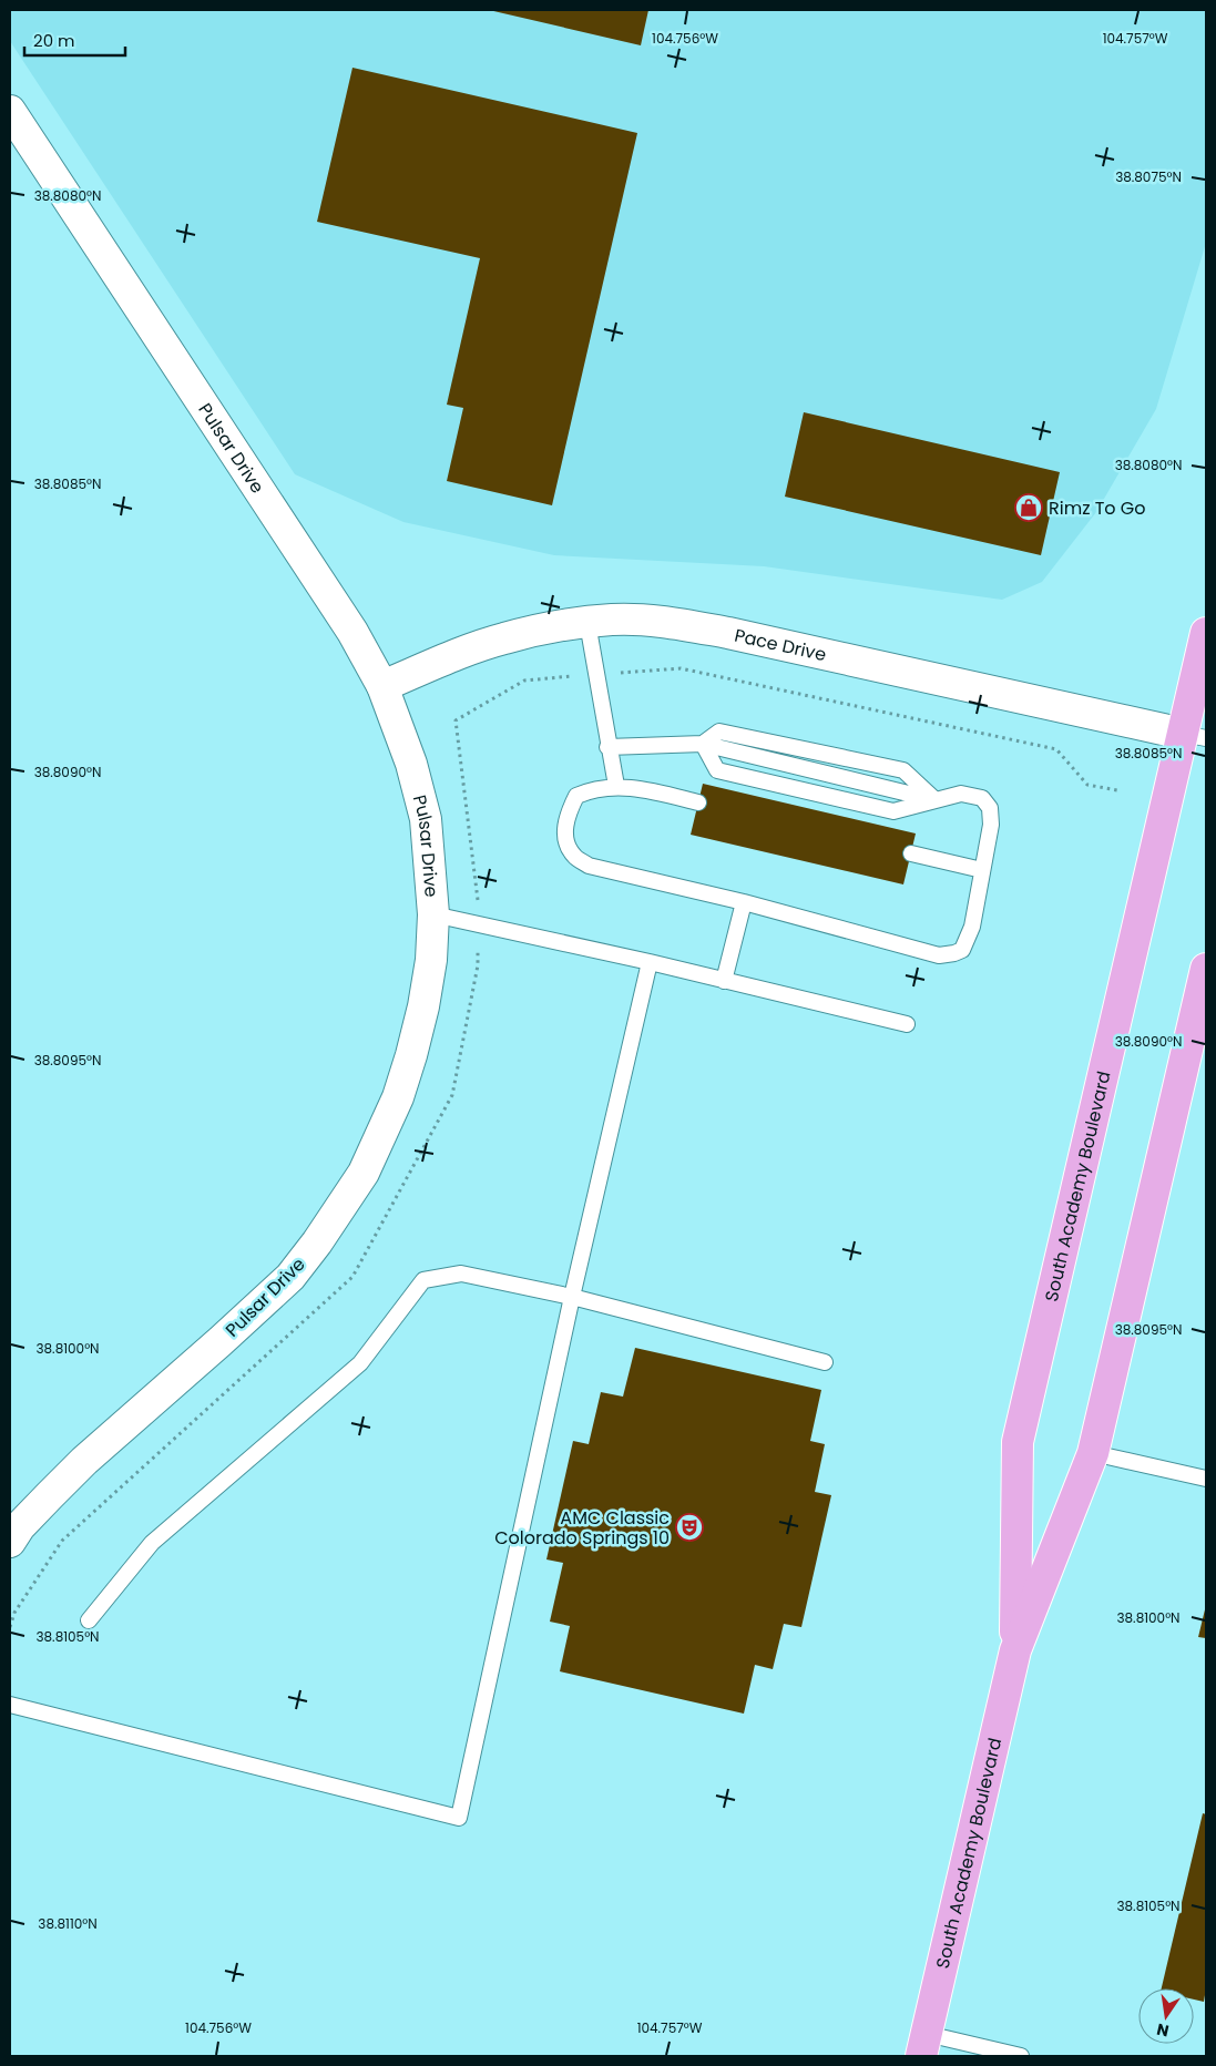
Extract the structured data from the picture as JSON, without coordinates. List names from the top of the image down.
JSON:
{
  "streets": {
    "highway": ["South Academy Boulevard"],
    "street": ["Pulsar Drive", "Pace Drive"]
  },
  "crossings": [
    ["Pulsar Drive", "Pace Drive"],
    ["Pace Drive", "South Academy Boulevard"]
  ],
  "places": {
    "shop": ["Rimz To Go"],
    "theatre": ["AMC Classic Colorado Springs 10"]
  },
  "scale_bar": "20 m",
  "north": "bottom",
  "coordinates": [
    "104.756°W",
    "104.757°W",
    "38.8075°N",
    "38.8080°N",
    "38.8085°N",
    "38.8090°N",
    "38.8095°N",
    "38.8100°N",
    "38.8105°N",
    "38.8110°N"
  ]
}
